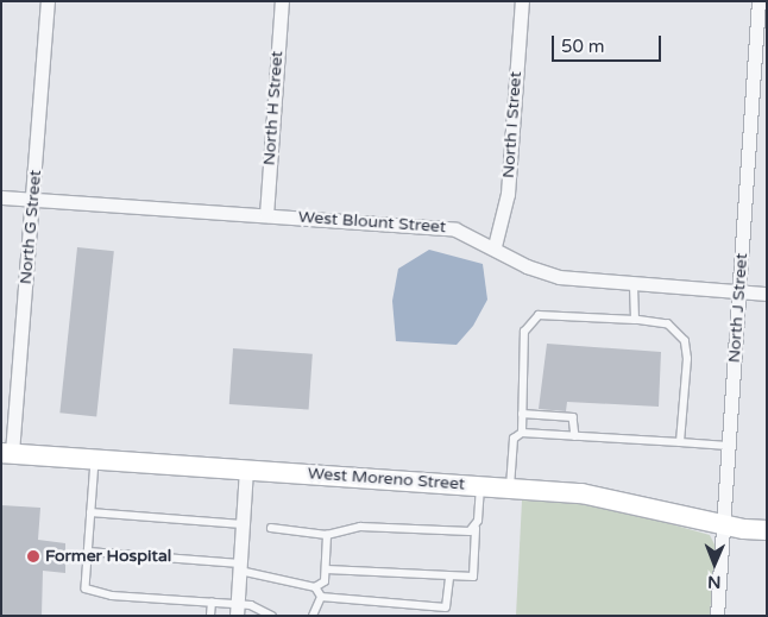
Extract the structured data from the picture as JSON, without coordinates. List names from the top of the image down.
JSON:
{
  "streets": {
    "street": [
      "North H Street",
      "North I Street",
      "West Blount Street",
      "North G Street",
      "North J Street",
      "West Moreno Street"
    ]
  },
  "crossings": [
    ["North H Street", "West Blount Street"],
    ["North I Street", "West Blount Street"],
    ["West Blount Street", "North G Street"],
    ["West Blount Street", "North J Street"],
    ["North G Street", "West Moreno Street"],
    ["North J Street", "West Moreno Street"]
  ],
  "places": ["Former Hospital"],
  "scale_bar": "50 m",
  "north": "bottom"
}
